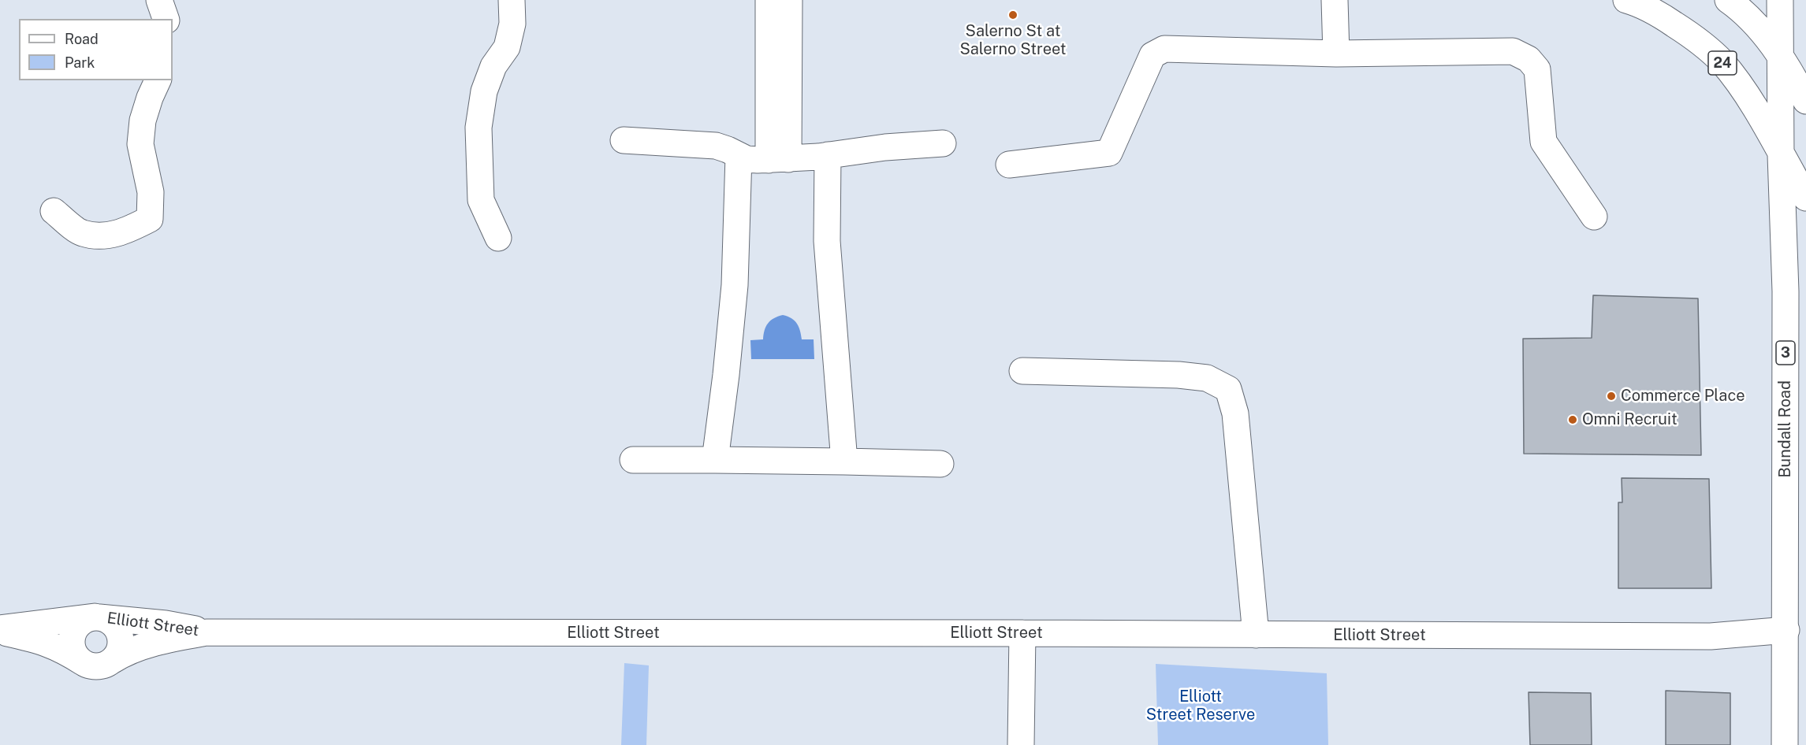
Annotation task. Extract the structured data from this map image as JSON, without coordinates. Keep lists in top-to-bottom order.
{
  "streets": {
    "street": [
      "24",
      "3",
      "Bundall Road",
      "Elliott Street"
    ]
  },
  "crossings": [
    ["24", "Bundall Road"],
    ["Bundall Road", "Elliott Street"]
  ],
  "parks": ["Elliott Street Reserve"],
  "places": ["Salerno St at Salerno Street", "Commerce Place", "Omni Recruit"],
  "legend": ["Road", "Park"]
}
